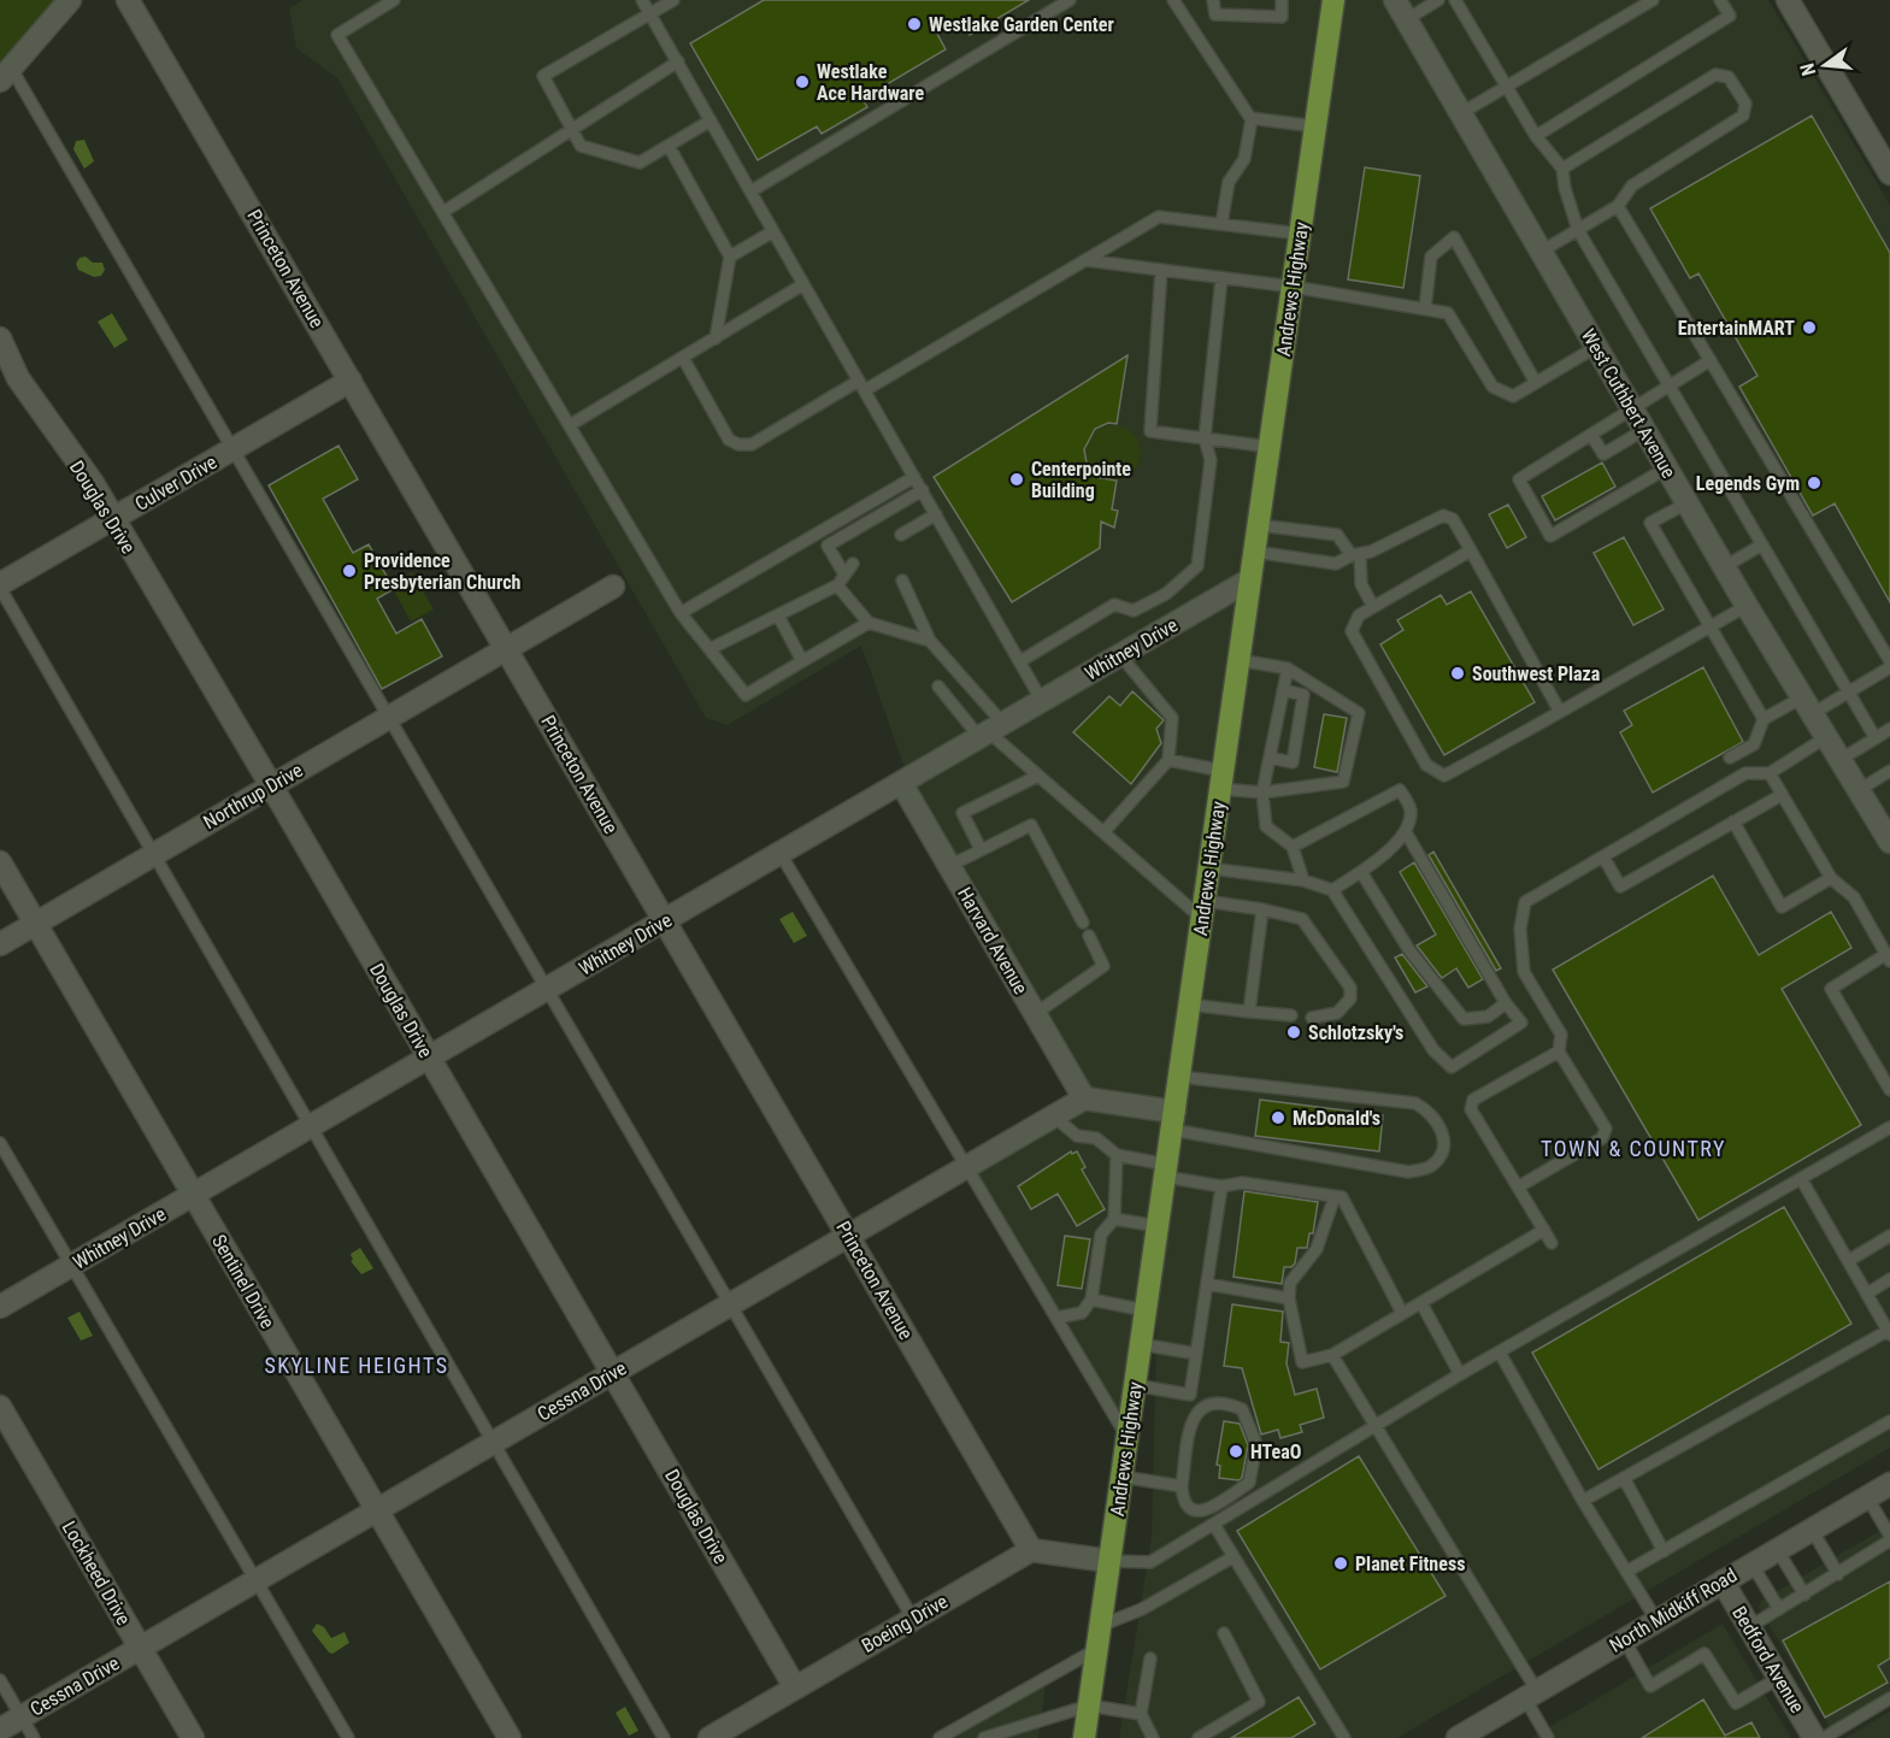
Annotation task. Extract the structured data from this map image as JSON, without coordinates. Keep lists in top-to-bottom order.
{
  "streets": {
    "main road": ["Andrews Highway"],
    "street": [
      "Princeton Avenue",
      "West Cuthbert Avenue",
      "Culver Drive",
      "Douglas Drive",
      "Whitney Drive",
      "Northrup Drive",
      "Harvard Avenue",
      "Sentinel Drive",
      "Cessna Drive",
      "Lockheed Drive",
      "North Midkiff Road",
      "Boeing Drive",
      "Bedford Avenue"
    ]
  },
  "crossings": [
    ["Princeton Avenue", "Culver Drive"],
    ["Princeton Avenue", "Whitney Drive"],
    ["Princeton Avenue", "Northrup Drive"],
    ["Princeton Avenue", "Cessna Drive"],
    ["Princeton Avenue", "Boeing Drive"],
    ["Andrews Highway", "Whitney Drive"],
    ["Culver Drive", "Douglas Drive"],
    ["Douglas Drive", "Whitney Drive"],
    ["Douglas Drive", "Northrup Drive"],
    ["Douglas Drive", "Cessna Drive"],
    ["Douglas Drive", "Boeing Drive"],
    ["Whitney Drive", "Harvard Avenue"],
    ["Whitney Drive", "Sentinel Drive"],
    ["Northrup Drive", "Sentinel Drive"],
    ["Harvard Avenue", "Cessna Drive"],
    ["Sentinel Drive", "Cessna Drive"],
    ["Cessna Drive", "Lockheed Drive"],
    ["North Midkiff Road", "Bedford Avenue"]
  ],
  "districts": ["TOWN & COUNTRY", "SKYLINE HEIGHTS"],
  "places": [
    "Westlake Garden Center",
    "Westlake Ace Hardware",
    "EntertainMART",
    "Centerpointe Building",
    "Legends Gym",
    "Providence Presbyterian Church",
    "Southwest Plaza",
    "Schlotzsky's",
    "McDonald's",
    "HTeaO",
    "Planet Fitness"
  ],
  "north": "left"
}
